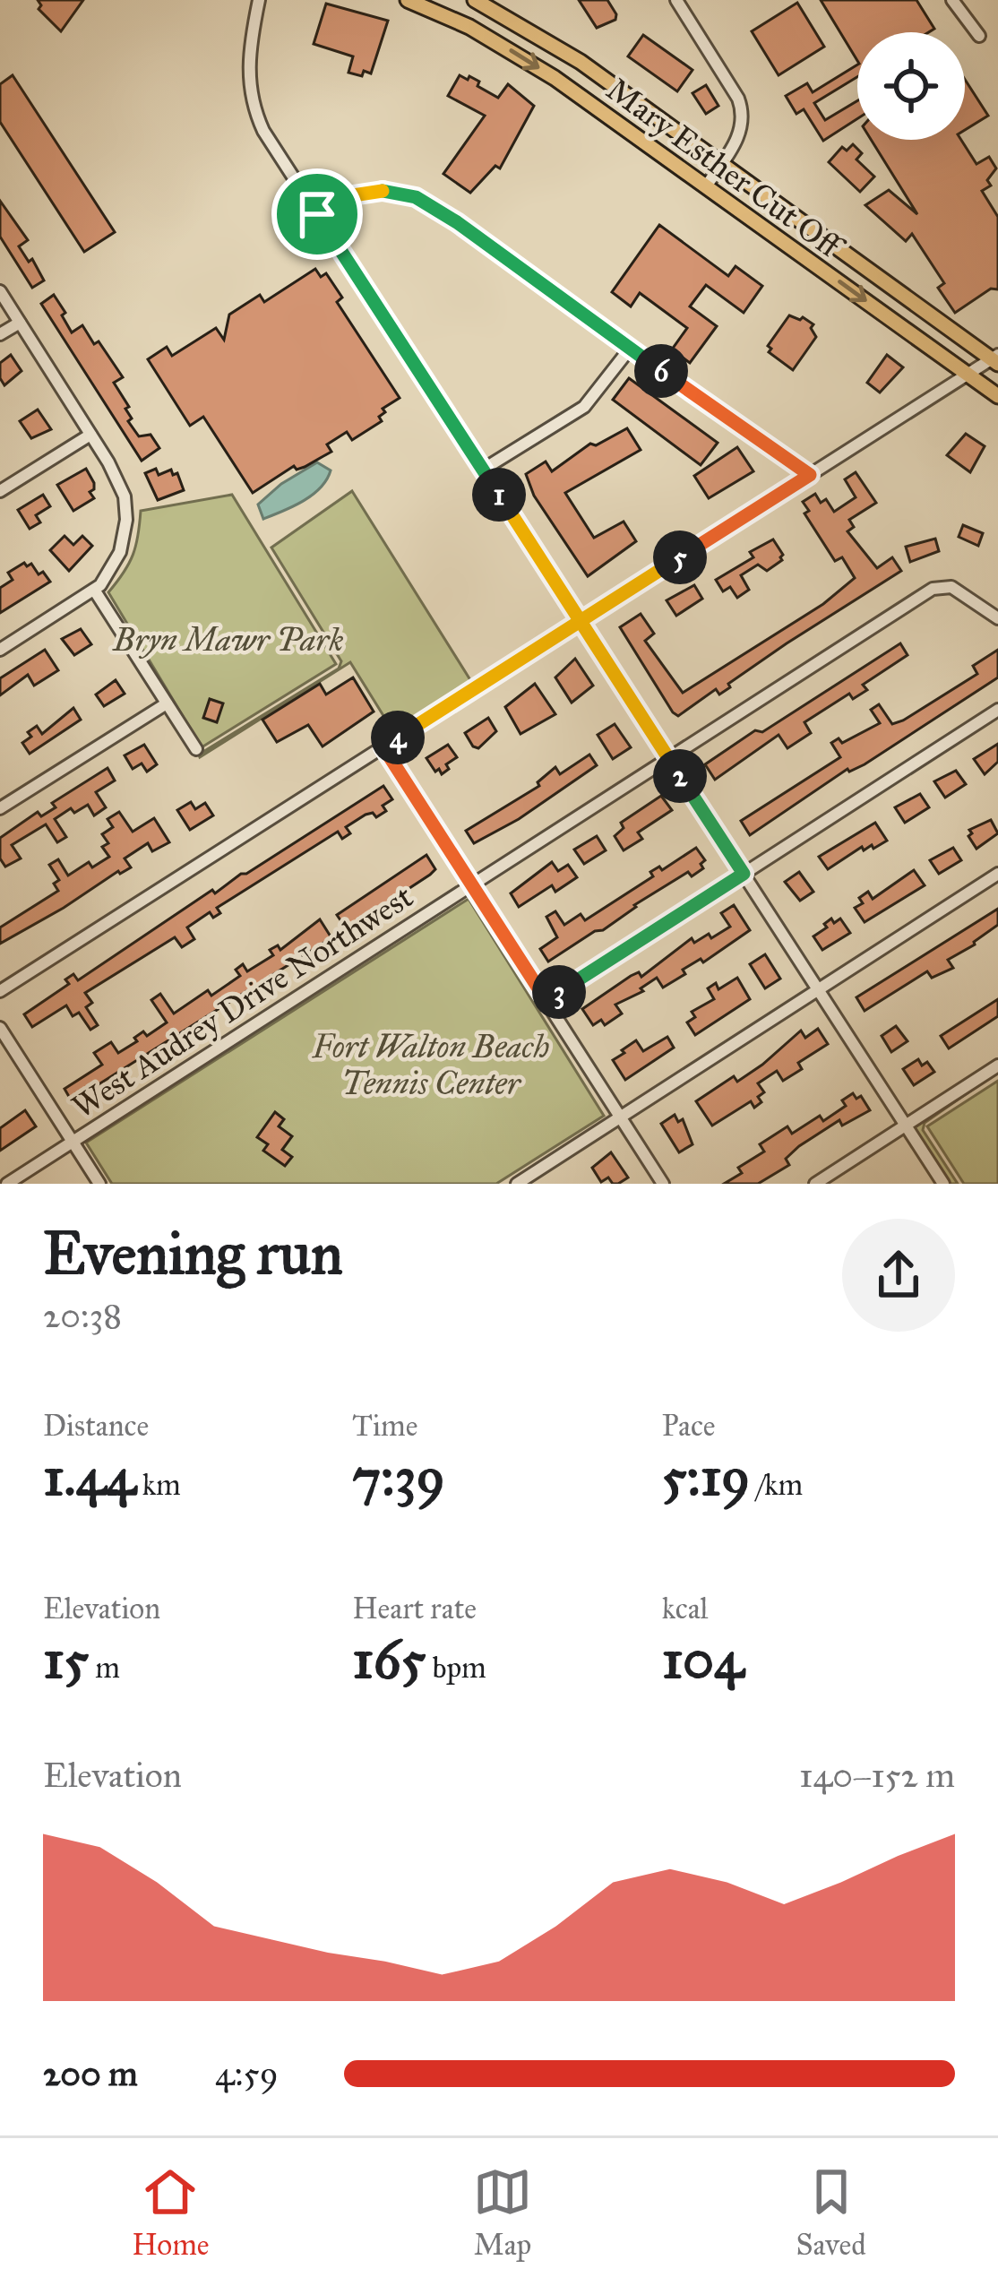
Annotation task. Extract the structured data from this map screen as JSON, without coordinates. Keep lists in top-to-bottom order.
{
  "streets": {
    "main road": ["Mary Esther Cut Off"],
    "street": ["West Audrey Drive Northwest"]
  },
  "parks": ["Bryn Mawr Park", "Fort Walton Beach Tennis Center"],
  "page": {
    "pins": [
      "6",
      "1",
      "5",
      "4",
      "2",
      "3"
    ],
    "heading": ["Evening run", "20:38"],
    "stats": [
      ["Distance", "1.44 km"],
      ["Time", "7:39"],
      ["Pace", "5:19 /km"],
      ["Elevation", "15 m"],
      ["Heart rate", "165 bpm"],
      ["kcal", "104"]
    ],
    "chart": ["Elevation", "140–152 m"],
    "list": [
      {
        "name": "200 m",
        "note": "4:59"
      }
    ],
    "tabs": ["Home", "Map", "Saved"]
  }
}
